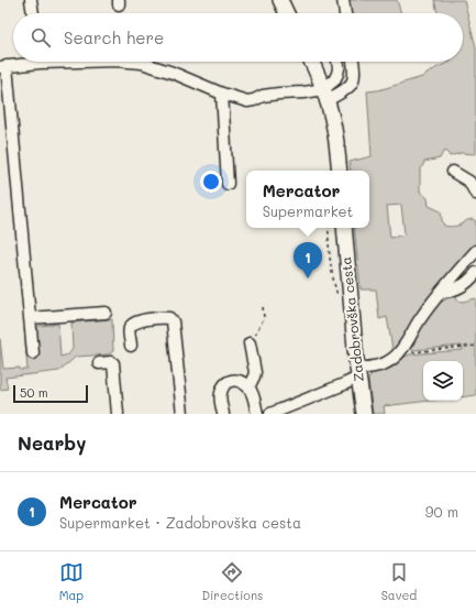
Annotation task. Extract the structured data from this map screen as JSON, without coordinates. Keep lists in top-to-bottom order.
{
  "streets": {
    "main road": ["Zadobrovška cesta"]
  },
  "scale_bar": "50 m",
  "page": {
    "search": "Search here",
    "popup": ["Mercator", "Supermarket"],
    "pins": "1",
    "scale": "50 m",
    "heading": "Nearby",
    "list": [
      {
        "mark": "1",
        "name": "Mercator",
        "note": "Supermarket · Zadobrovška cesta",
        "value": "90 m"
      }
    ],
    "nav": ["Map", "Directions", "Saved"]
  }
}
